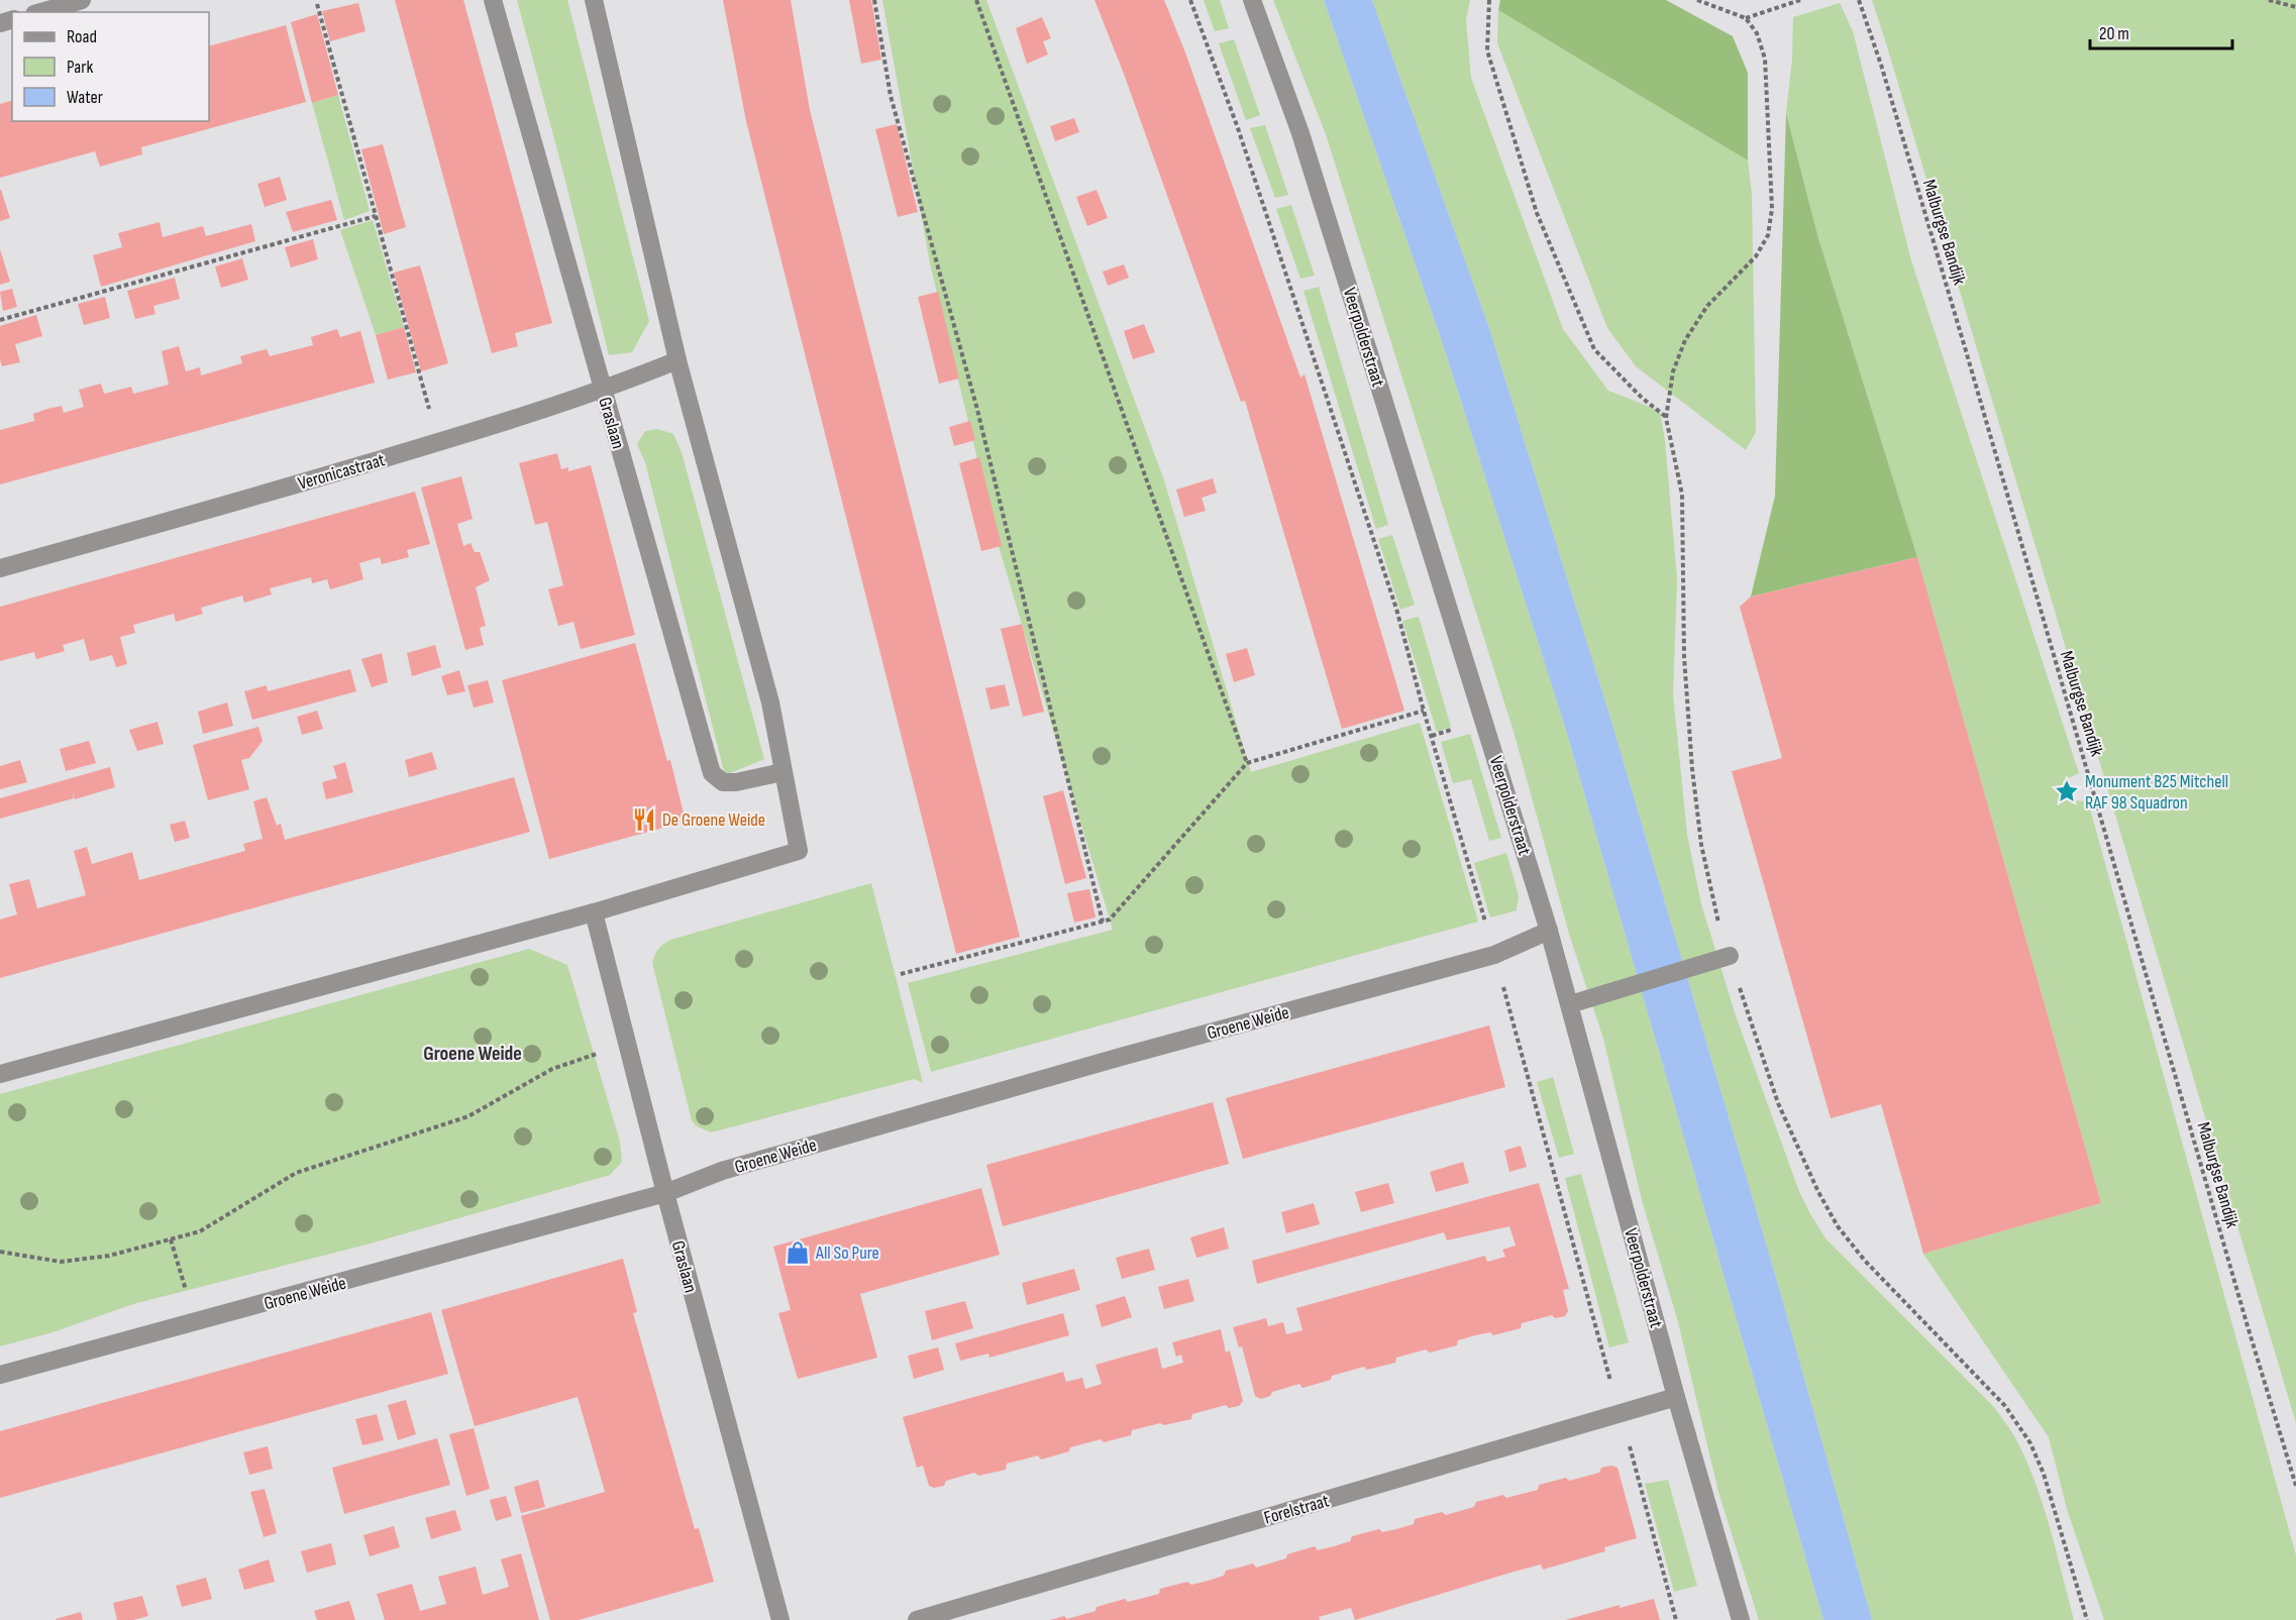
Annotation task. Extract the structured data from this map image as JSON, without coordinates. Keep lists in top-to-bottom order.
{
  "streets": {
    "street": [
      "Veerpolderstraat",
      "Graslaan",
      "Veronicastraat",
      "Groene Weide",
      "Forelstraat"
    ],
    "path": ["Malburgse Bandijk"]
  },
  "crossings": [
    ["Veerpolderstraat", "Groene Weide"],
    ["Veerpolderstraat", "Forelstraat"],
    ["Graslaan", "Veronicastraat"],
    ["Graslaan", "Groene Weide"]
  ],
  "districts": ["Groene Weide"],
  "places": {
    "place": ["Monument B25 Mitchell RAF 98 Squadron"],
    "restaurant": ["De Groene Weide"],
    "shop": ["All So Pure"]
  },
  "legend": ["Road", "Park", "Water"],
  "scale_bar": "20 m"
}
